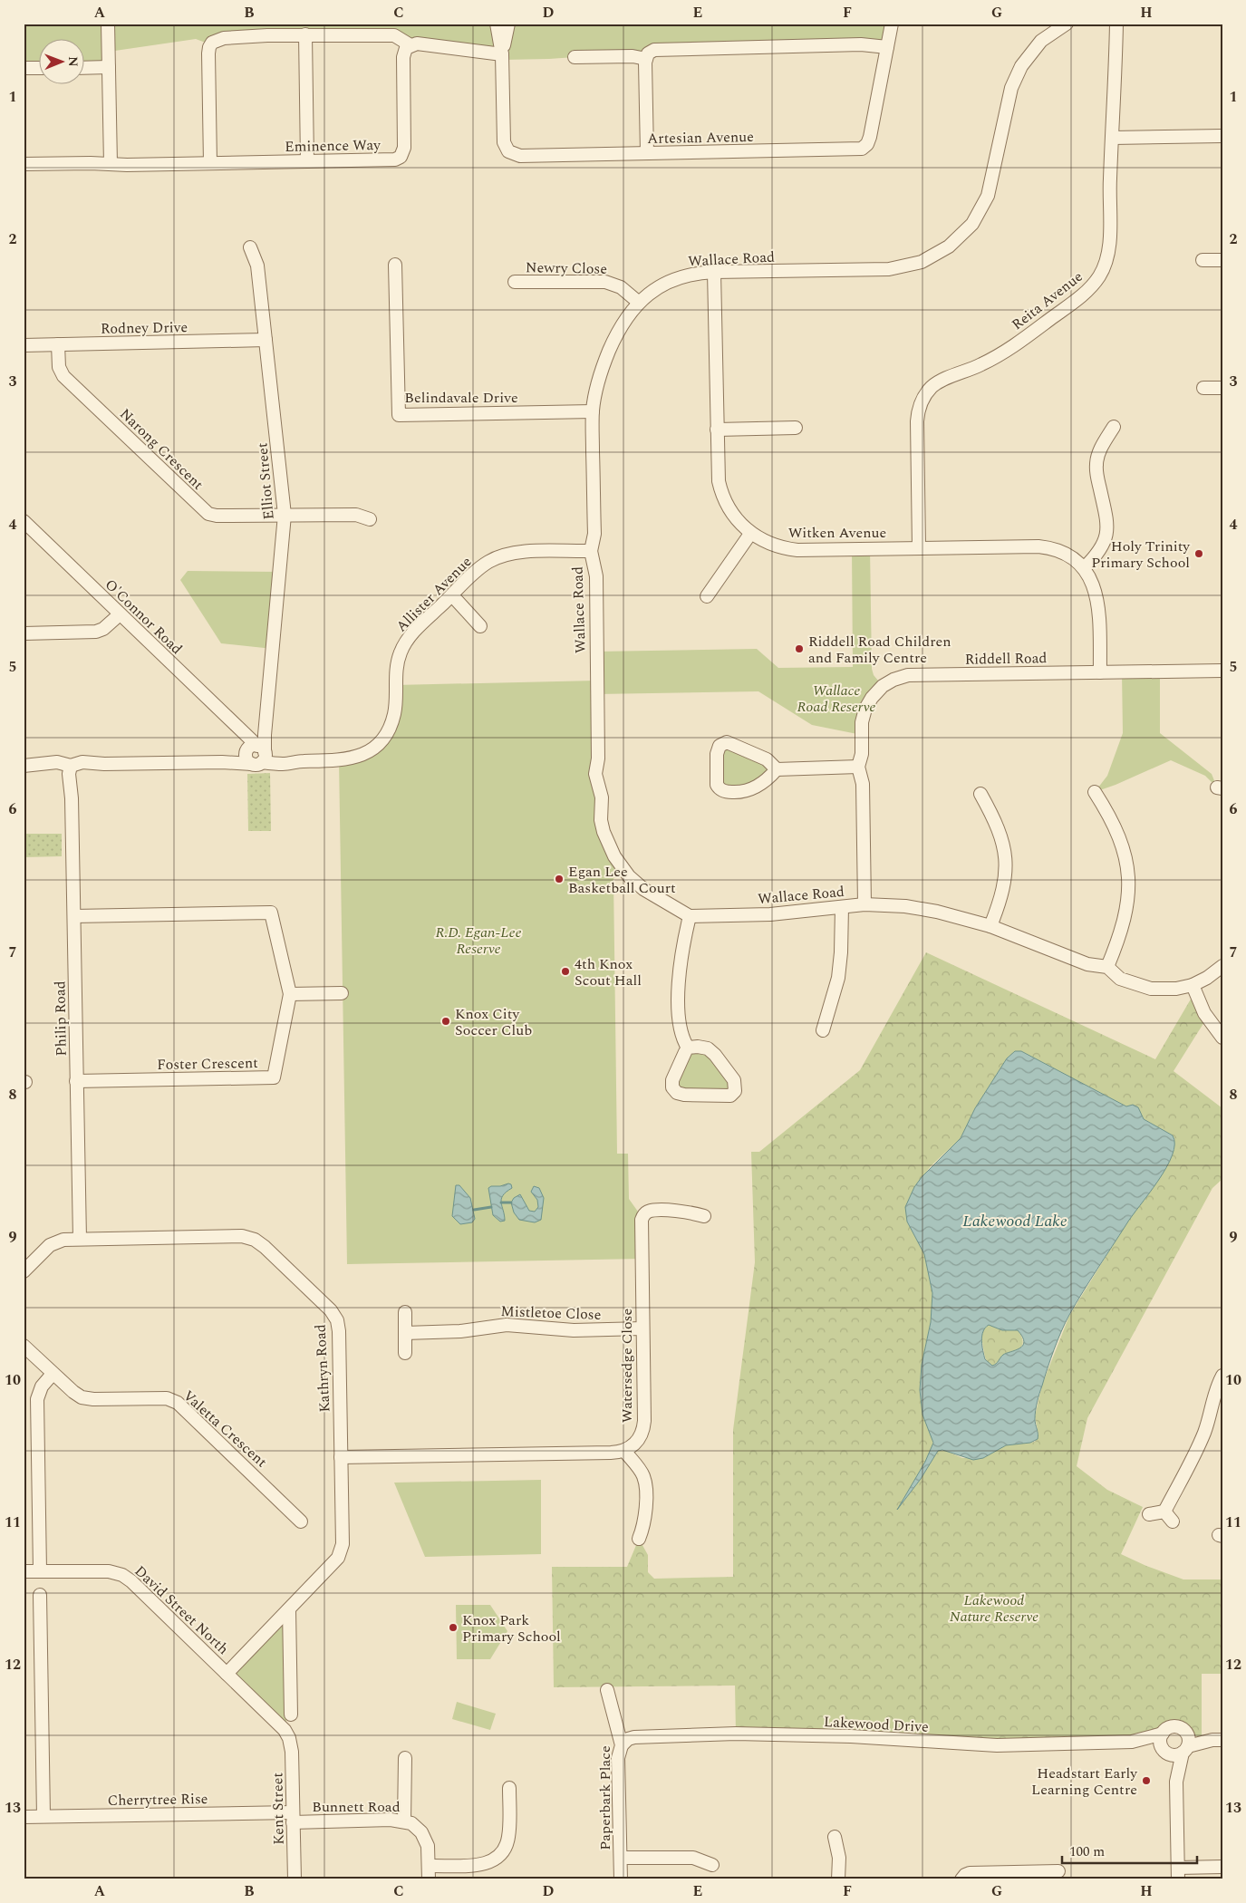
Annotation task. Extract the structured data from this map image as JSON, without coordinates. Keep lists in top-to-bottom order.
{
  "streets": {
    "street": [
      "Artesian Avenue",
      "Eminence Way",
      "Wallace Road",
      "Newry Close",
      "Reita Avenue",
      "Rodney Drive",
      "Belindavale Drive",
      "Narong Crescent",
      "Elliot Street",
      "Witken Avenue",
      "Allister Avenue",
      "O'Connor Road",
      "Riddell Road",
      "Philip Road",
      "Foster Crescent",
      "Mistletoe Close",
      "Watersedge Close",
      "Kathryn Road",
      "Valetta Crescent",
      "David Street North",
      "Lakewood Drive",
      "Paperbark Place",
      "Cherrytree Rise",
      "Bunnett Road",
      "Kent Street"
    ]
  },
  "crossings": [
    ["Wallace Road", "Newry Close"],
    ["Wallace Road", "Belindavale Drive"],
    ["Wallace Road", "Witken Avenue"],
    ["Wallace Road", "Allister Avenue"],
    ["Wallace Road", "Riddell Road"],
    ["Reita Avenue", "Witken Avenue"],
    ["Rodney Drive", "Narong Crescent"],
    ["Rodney Drive", "Elliot Street"],
    ["Narong Crescent", "Elliot Street"],
    ["Elliot Street", "Allister Avenue"],
    ["Witken Avenue", "Riddell Road"],
    ["Philip Road", "Foster Crescent"],
    ["Philip Road", "Kathryn Road"],
    ["Mistletoe Close", "Watersedge Close"],
    ["Kathryn Road", "David Street North"],
    ["David Street North", "Kent Street"],
    ["Lakewood Drive", "Paperbark Place"],
    ["Cherrytree Rise", "Bunnett Road"],
    ["Cherrytree Rise", "Kent Street"],
    ["Bunnett Road", "Kent Street"]
  ],
  "water": ["Lakewood Lake"],
  "parks": ["Wallace Road Reserve", "R.D. Egan-Lee Reserve", "Lakewood Nature Reserve"],
  "places": [
    "Holy Trinity Primary School",
    "Riddell Road Children and Family Centre",
    "Egan Lee Basketball Court",
    "4th Knox Scout Hall",
    "Knox City Soccer Club",
    "Knox Park Primary School",
    "Headstart Early Learning Centre"
  ],
  "scale_bar": "100 m",
  "north": "right",
  "grid": {
    "columns": [
      "A",
      "B",
      "C",
      "D",
      "E",
      "F",
      "G",
      "H"
    ],
    "rows": [
      "1",
      "2",
      "3",
      "4",
      "5",
      "6",
      "7",
      "8",
      "9",
      "10",
      "11",
      "12",
      "13"
    ]
  }
}
